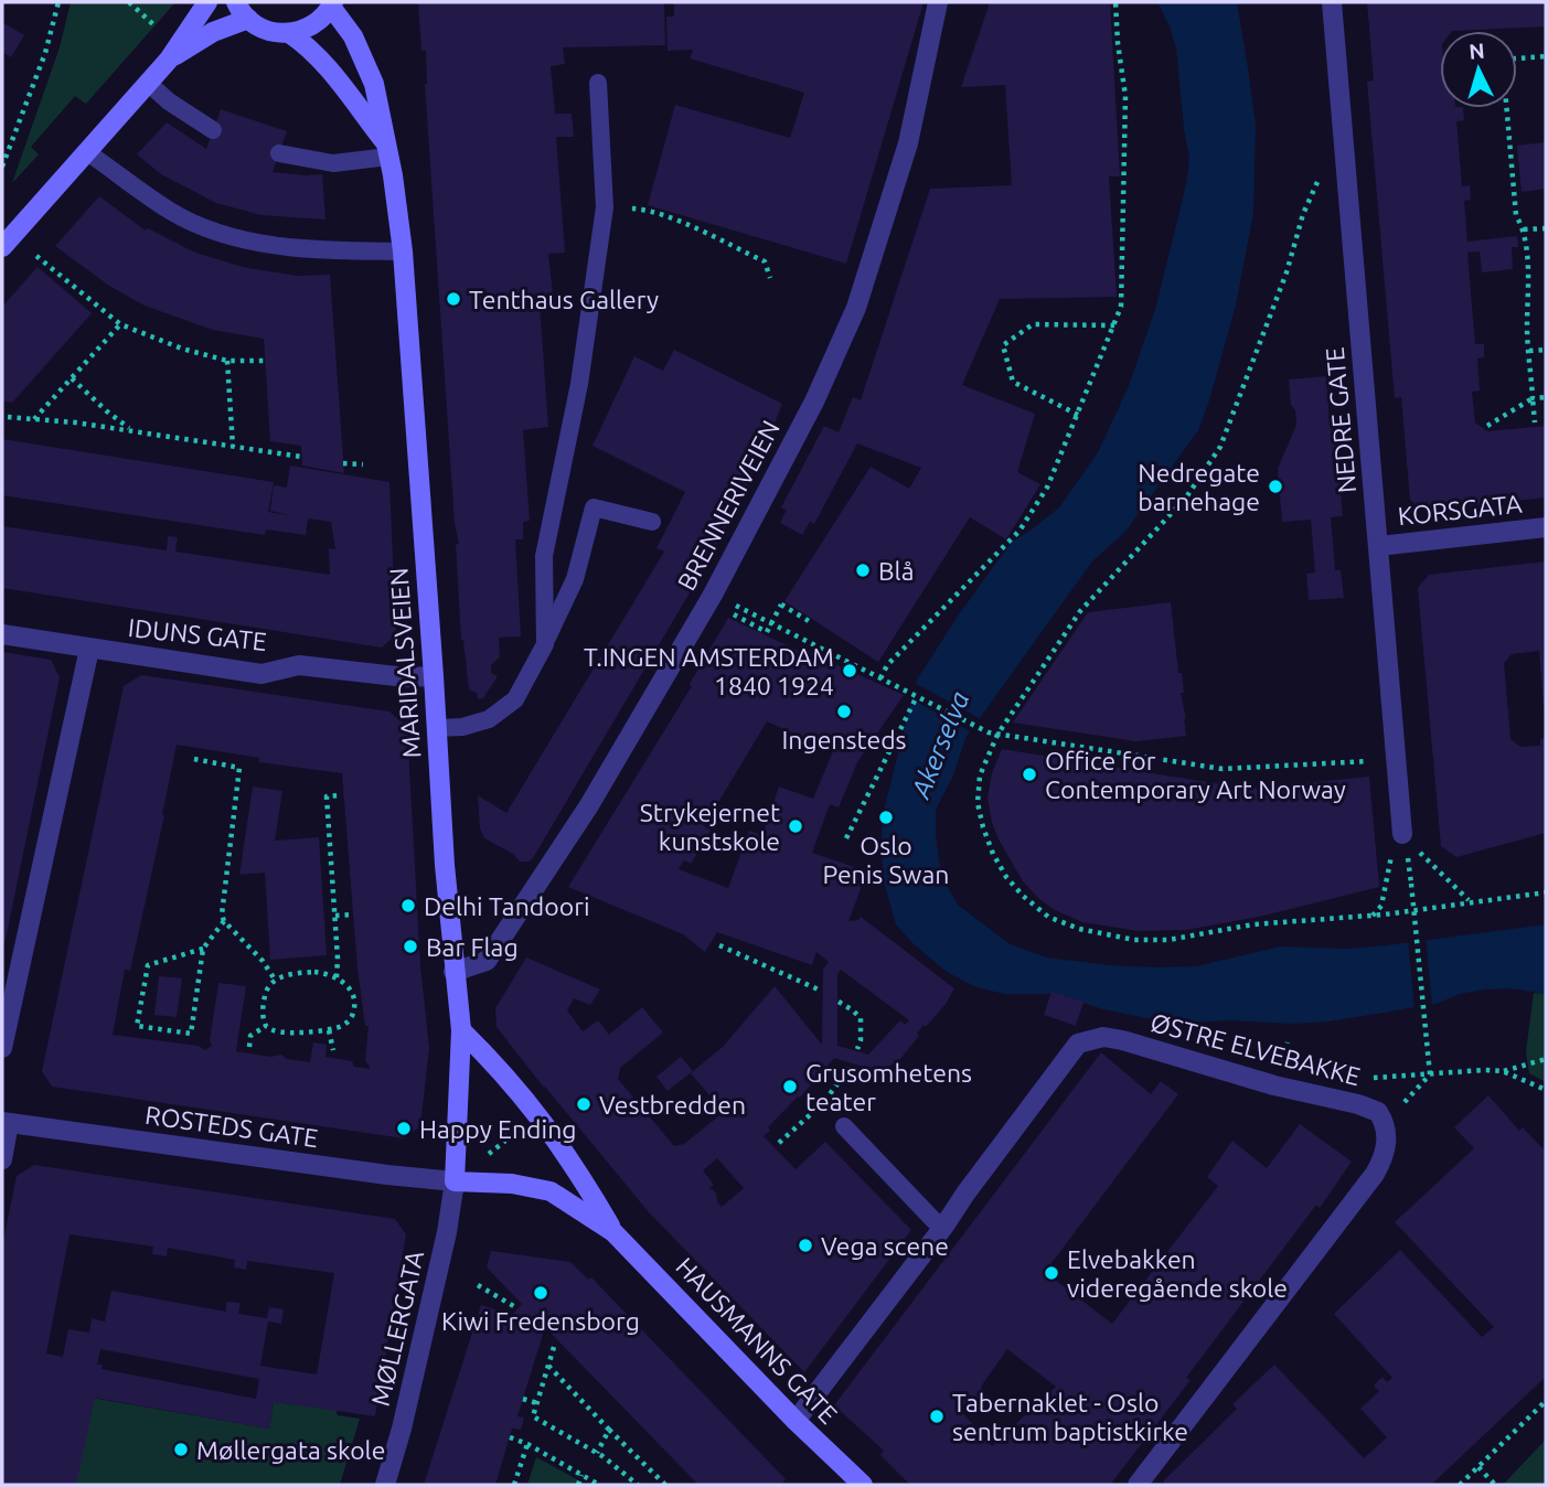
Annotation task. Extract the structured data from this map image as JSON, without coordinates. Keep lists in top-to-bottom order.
{
  "streets": {
    "main road": ["MARIDALSVEIEN", "HAUSMANNS GATE"],
    "street": [
      "NEDRE GATE",
      "BRENNERIVEIEN",
      "KORSGATA",
      "IDUNS GATE",
      "ØSTRE ELVEBAKKE",
      "ROSTEDS GATE",
      "MØLLERGATA"
    ]
  },
  "crossings": [
    ["NEDRE GATE", "KORSGATA"],
    ["BRENNERIVEIEN", "MARIDALSVEIEN"],
    ["IDUNS GATE", "MARIDALSVEIEN"],
    ["MARIDALSVEIEN", "ROSTEDS GATE"],
    ["MARIDALSVEIEN", "MØLLERGATA"],
    ["MARIDALSVEIEN", "HAUSMANNS GATE"],
    ["ROSTEDS GATE", "MØLLERGATA"],
    ["ROSTEDS GATE", "HAUSMANNS GATE"],
    ["MØLLERGATA", "HAUSMANNS GATE"]
  ],
  "water": ["Akerselva"],
  "places": [
    "Tenthaus Gallery",
    "Nedregate barnehage",
    "Blå",
    "T.INGEN AMSTERDAM 1840 1924",
    "Ingensteds",
    "Office for Contemporary Art Norway",
    "Oslo Penis Swan",
    "Strykejernet kunstskole",
    "Delhi Tandoori",
    "Bar Flag",
    "Grusomhetens teater",
    "Vestbredden",
    "Happy Ending",
    "Vega scene",
    "Elvebakken videregående skole",
    "Kiwi Fredensborg",
    "Tabernaklet - Oslo sentrum baptistkirke",
    "Møllergata skole"
  ],
  "north": "top"
}
